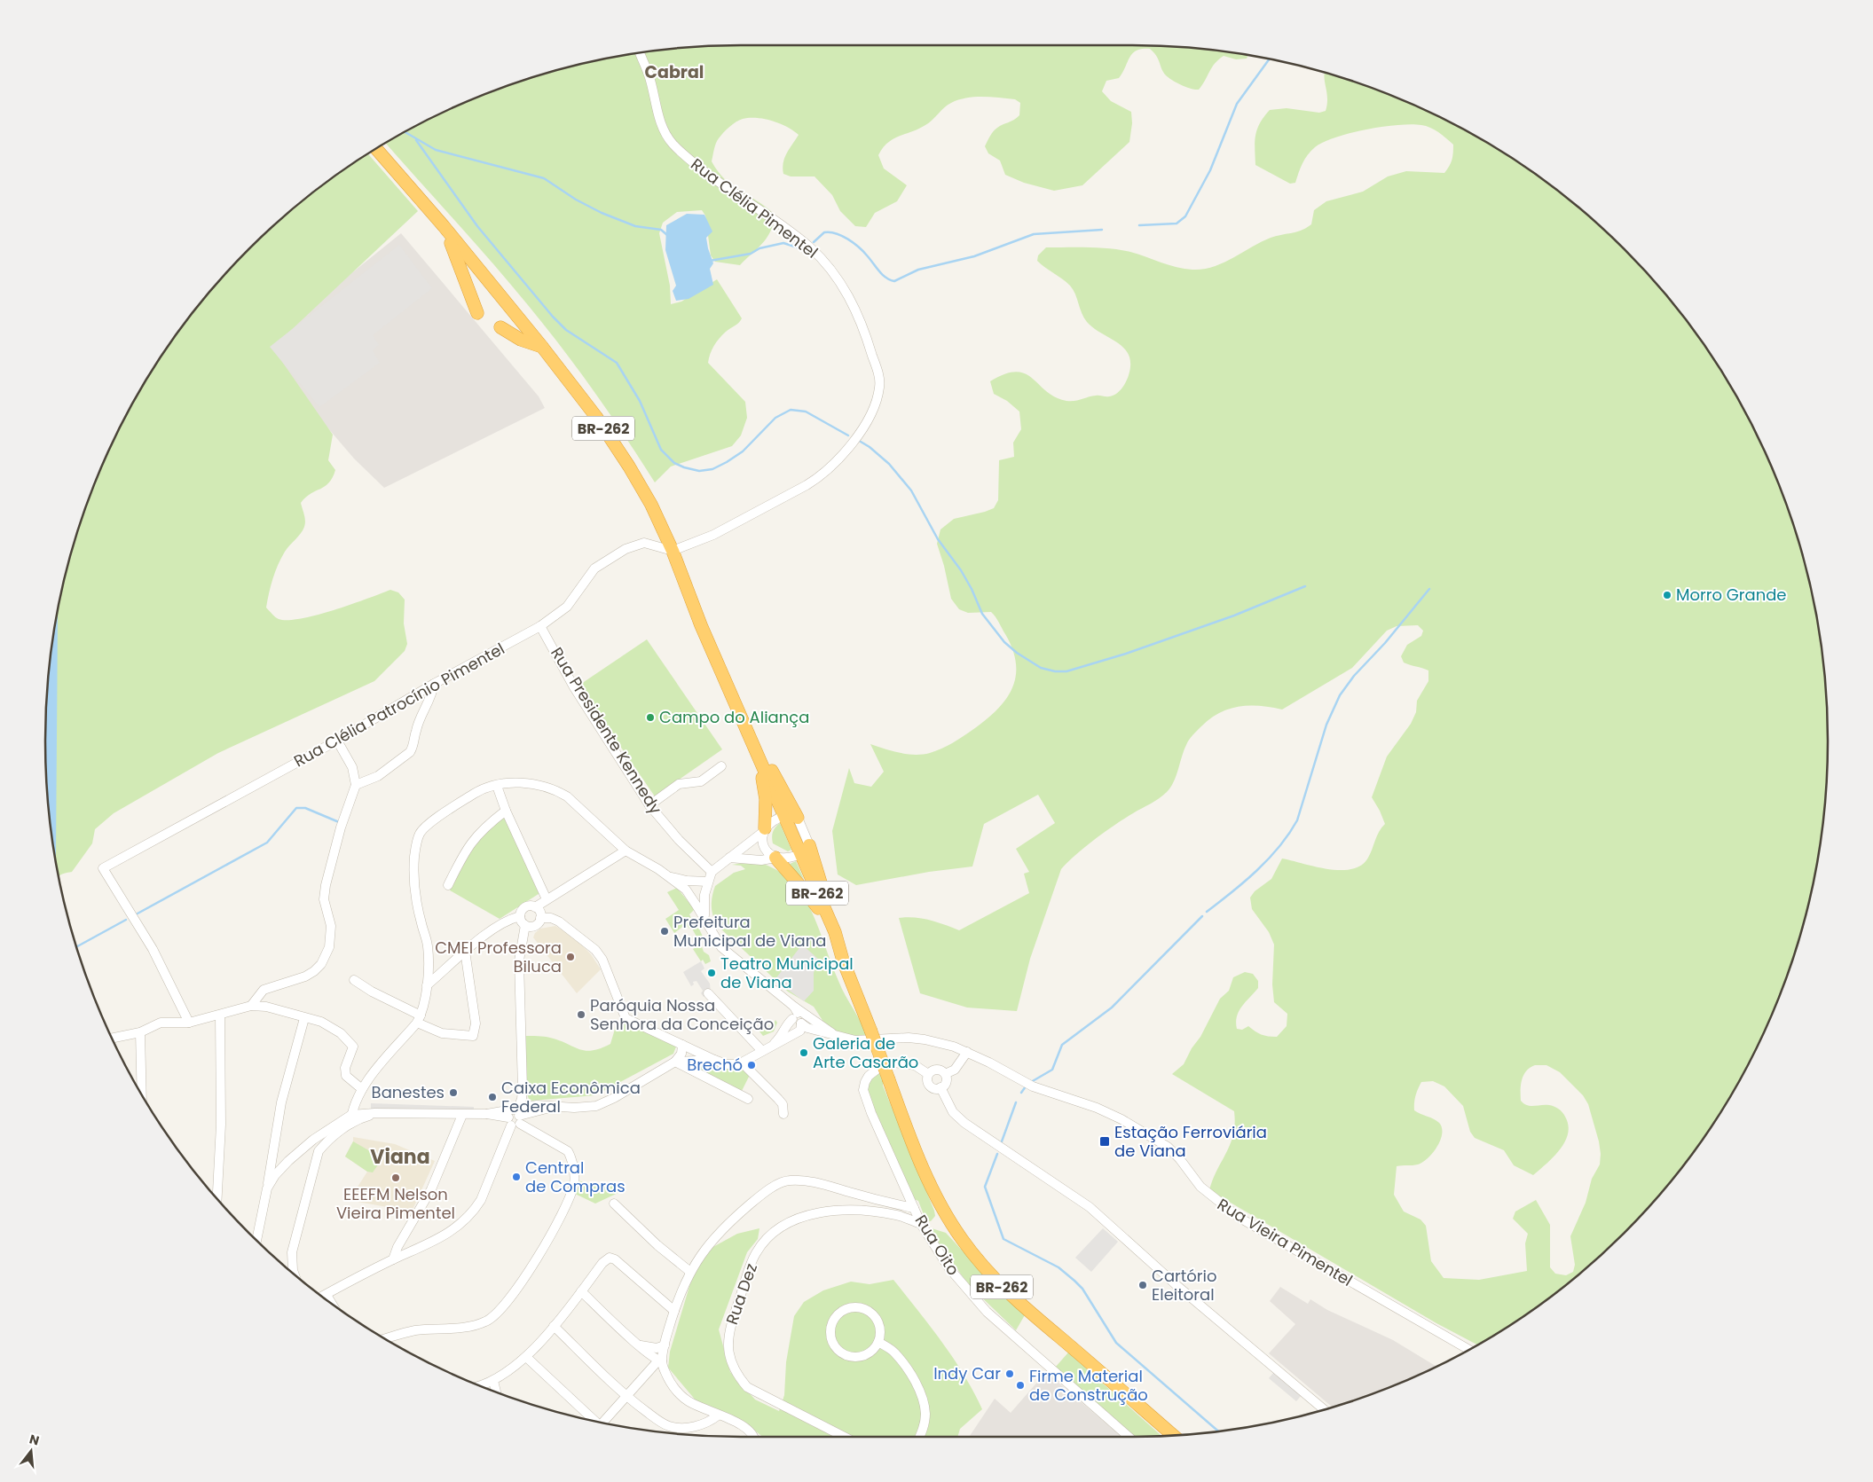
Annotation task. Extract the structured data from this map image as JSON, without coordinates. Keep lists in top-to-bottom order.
{
  "streets": {
    "highway": ["BR-262"],
    "street": [
      "Rua Clélia Pimentel",
      "Rua Clélia Patrocínio Pimentel",
      "Rua Presidente Kennedy",
      "Rua Vieira Pimentel",
      "Rua Oito",
      "Rua Dez"
    ]
  },
  "crossings": [
    ["Rua Clélia Pimentel", "BR-262"],
    ["Rua Clélia Pimentel", "Rua Clélia Patrocínio Pimentel"],
    ["BR-262", "Rua Clélia Patrocínio Pimentel"],
    ["Rua Clélia Patrocínio Pimentel", "Rua Presidente Kennedy"],
    ["Rua Oito", "Rua Dez"]
  ],
  "districts": ["Cabral", "Viana"],
  "places": {
    "other": [
      "Morro Grande",
      "Campo do Aliança",
      "Prefeitura Municipal de Viana",
      "CMEI Professora Biluca",
      "Teatro Municipal de Viana",
      "Paróquia Nossa Senhora da Conceição",
      "Galeria de Arte Casarão",
      "Brechó",
      "Banestes",
      "Caixa Econômica Federal",
      "Central de Compras",
      "EEEFM Nelson Vieira Pimentel",
      "Cartório Eleitoral",
      "Indy Car",
      "Firme Material de Construção"
    ],
    "transit": ["Estação Ferroviária de Viana"]
  },
  "north": "top"
}
